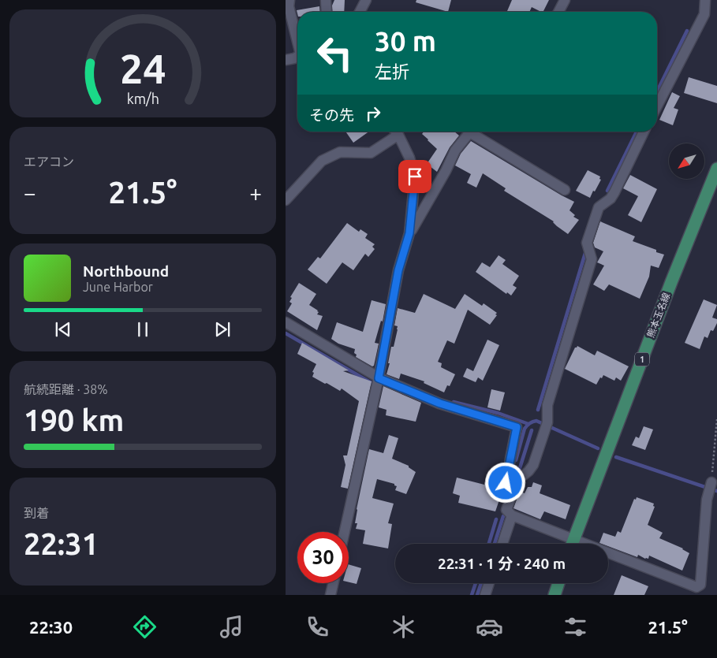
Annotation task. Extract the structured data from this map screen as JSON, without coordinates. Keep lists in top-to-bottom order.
{
  "streets": {
    "main road": ["熊本玉名線", "1"]
  },
  "north": "bottom left",
  "page": {
    "turn": ["30 m", "左折"],
    "then": "その先",
    "tile": [
      "エアコン",
      ["航続距離 · 38%", "190 km"],
      ["到着", "22:31"]
    ],
    "heat": ["−", "21.5°", "+"],
    "song": ["Northbound", "June Harbor"],
    "limit": "30",
    "trip": "22:31 · 1 分 · 240 m",
    "tabs": ["22:30", "21.5°"],
    "gauge": ["24", "km/h"]
  }
}
